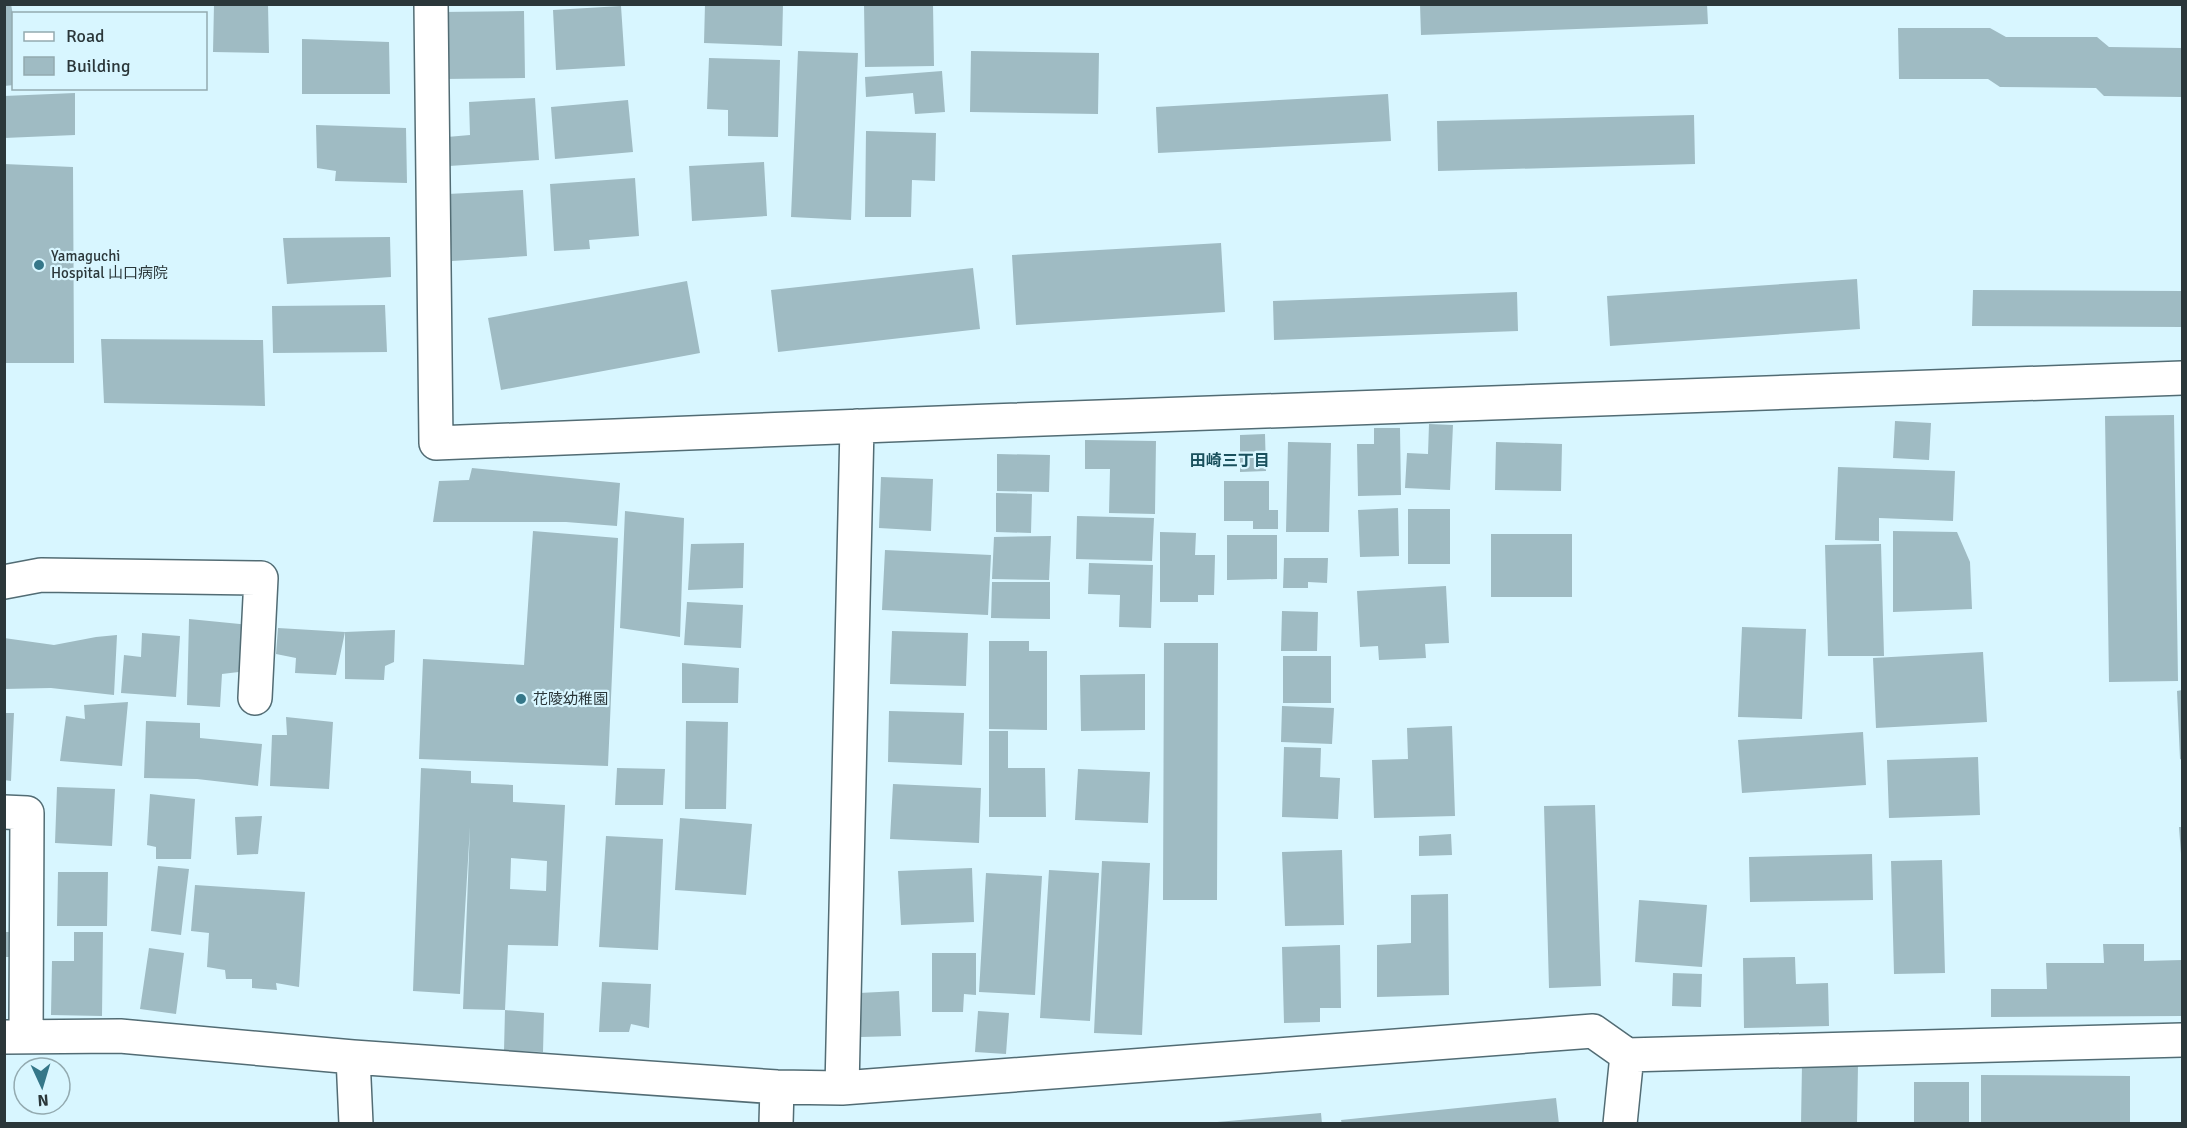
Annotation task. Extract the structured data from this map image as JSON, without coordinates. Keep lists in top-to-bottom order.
{
  "districts": ["田崎三丁目"],
  "places": ["Yamaguchi Hospital 山口病院", "花陵幼稚園"],
  "legend": ["Road", "Building"],
  "north": "bottom"
}
